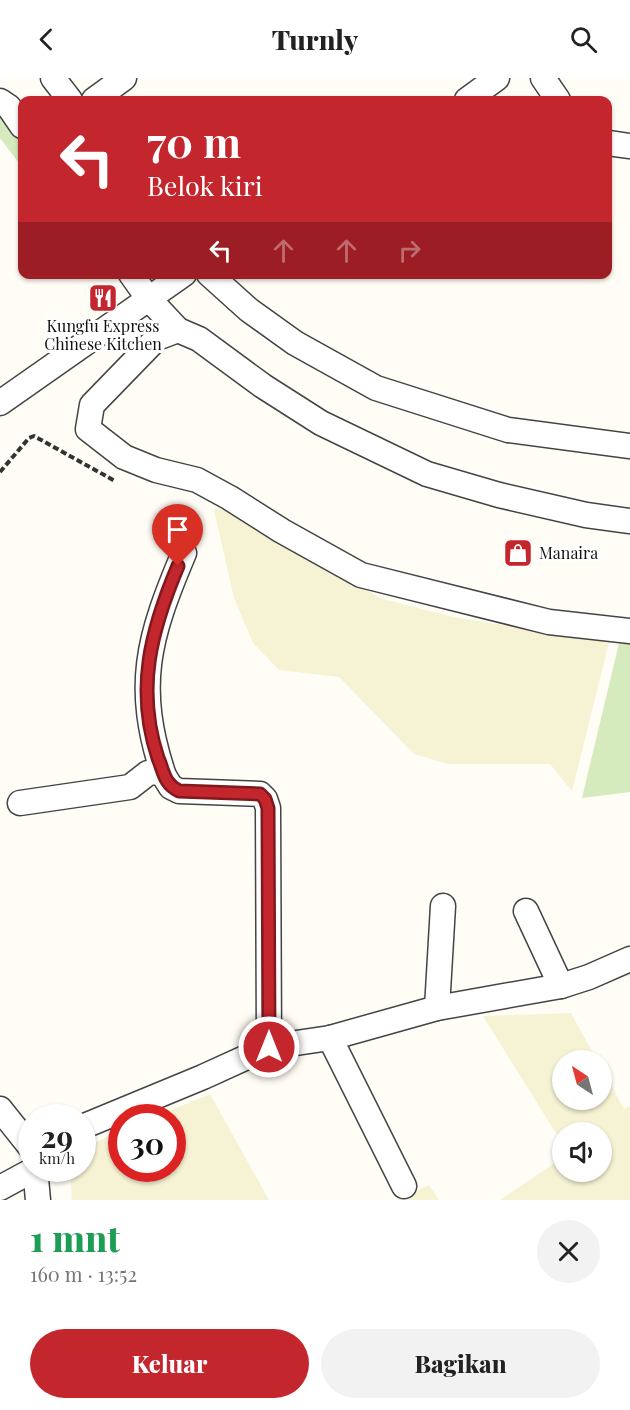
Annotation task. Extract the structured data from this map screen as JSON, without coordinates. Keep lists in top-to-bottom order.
{
  "places": {
    "restaurant": ["Kungfu Express Chinese Kitchen"],
    "shop": ["Manaira"]
  },
  "north": "top left",
  "page": {
    "header": "Turnly",
    "turn": ["70 m", "Belok kiri"],
    "speed": "29 km/h",
    "limit": "30",
    "heading": ["1 mnt", "160 m · 13:52"],
    "buttons": ["Keluar", "Bagikan"]
  }
}
